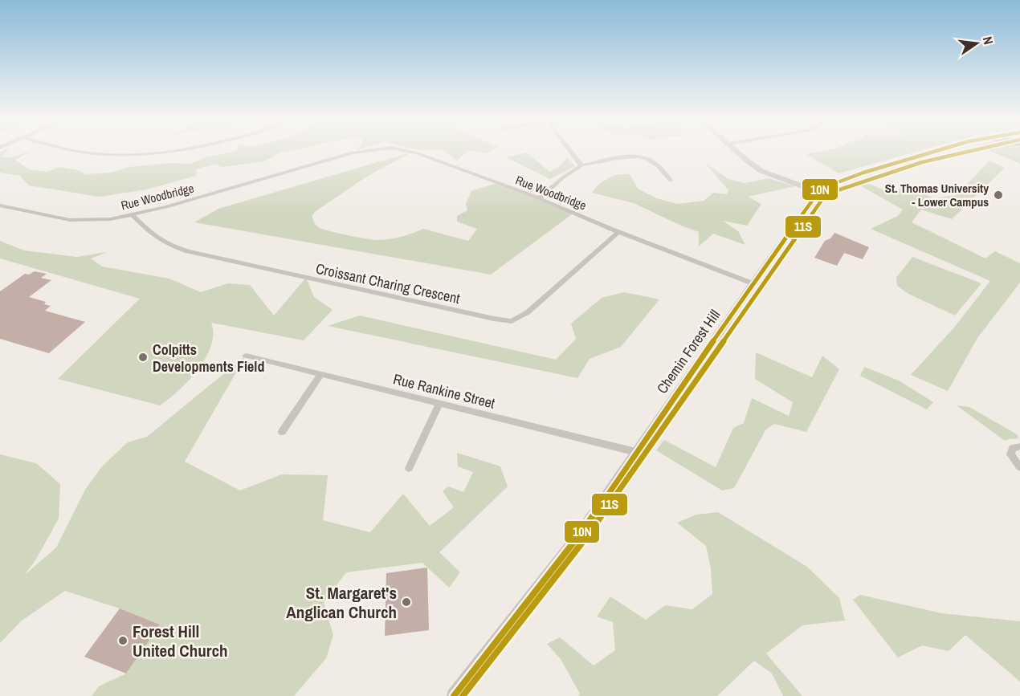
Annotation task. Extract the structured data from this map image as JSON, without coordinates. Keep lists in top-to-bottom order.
{
  "streets": {
    "street": [
      "Rue Woodbridge",
      "Croissant Charing Crescent",
      "Chemin Forest Hill",
      "Rue Rankine Street"
    ]
  },
  "crossings": [
    ["Rue Woodbridge", "Croissant Charing Crescent"],
    ["Rue Woodbridge", "Chemin Forest Hill"],
    ["Chemin Forest Hill", "Rue Rankine Street"]
  ],
  "places": [
    "St. Thomas University - Lower Campus",
    "Colpitts Developments Field",
    "St. Margaret's Anglican Church",
    "Forest Hill United Church"
  ],
  "lines": ["transit line 10N", "transit line 11S"],
  "north": "right"
}
